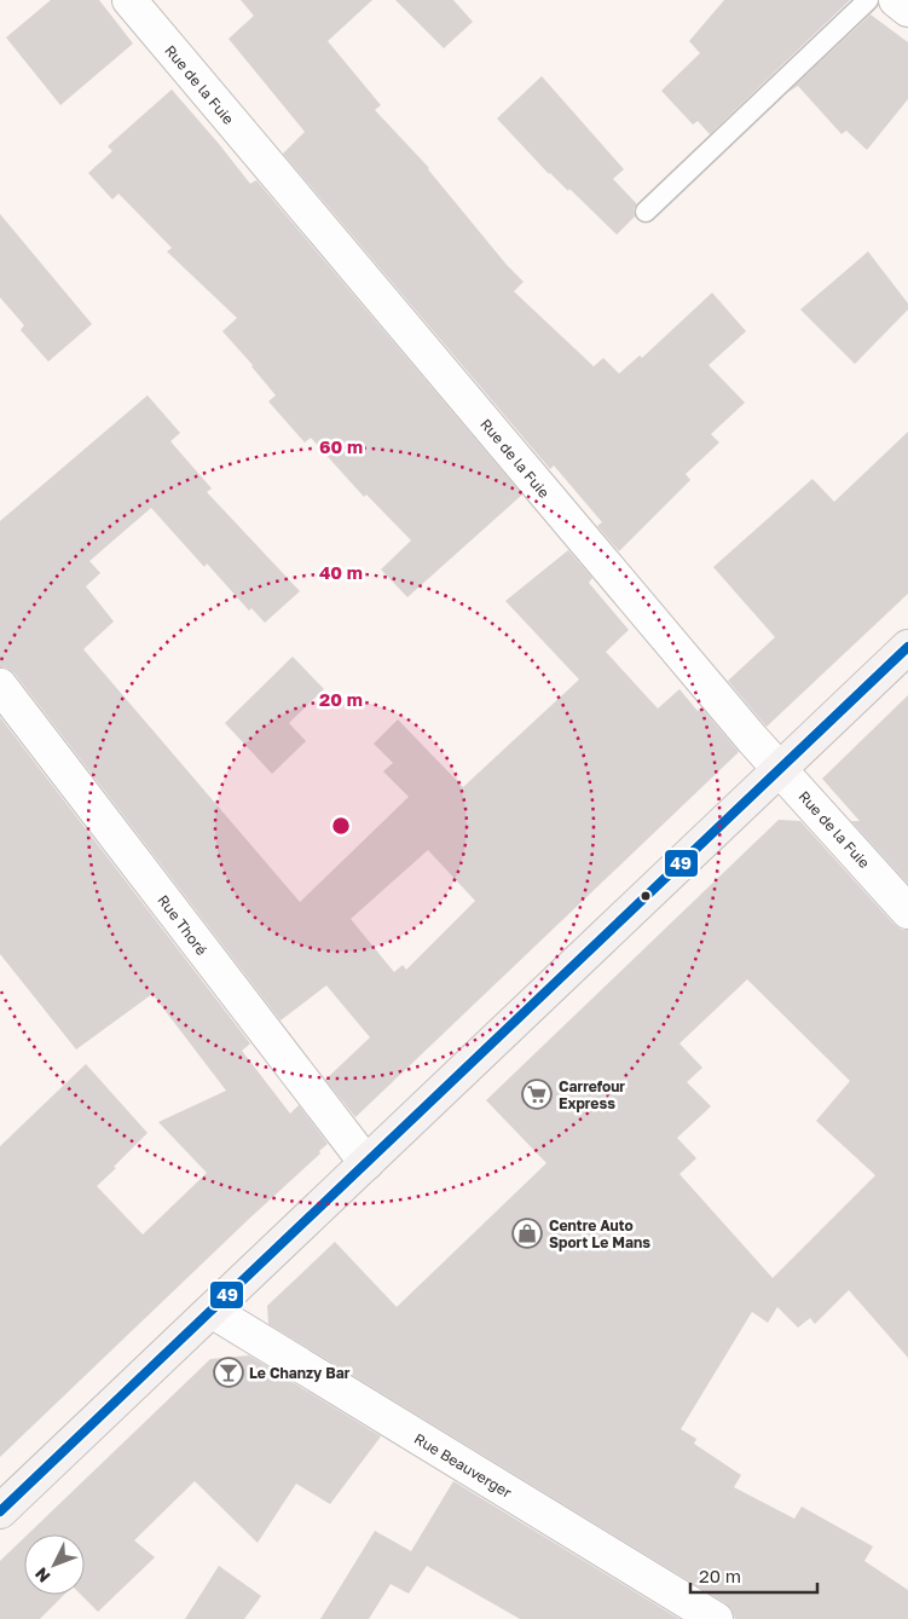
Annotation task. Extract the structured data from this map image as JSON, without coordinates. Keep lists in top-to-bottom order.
{
  "streets": {
    "street": ["Rue de la Fuie", "Rue Thoré", "Rue Beauverger"]
  },
  "places": {
    "supermarket": ["Carrefour Express"],
    "shop": ["Centre Auto Sport Le Mans"],
    "bar": ["Le Chanzy Bar"]
  },
  "lines": ["transit line 49"],
  "scale_bar": "20 m",
  "north": "bottom left",
  "rings": ["60 m", "40 m", "20 m"]
}
